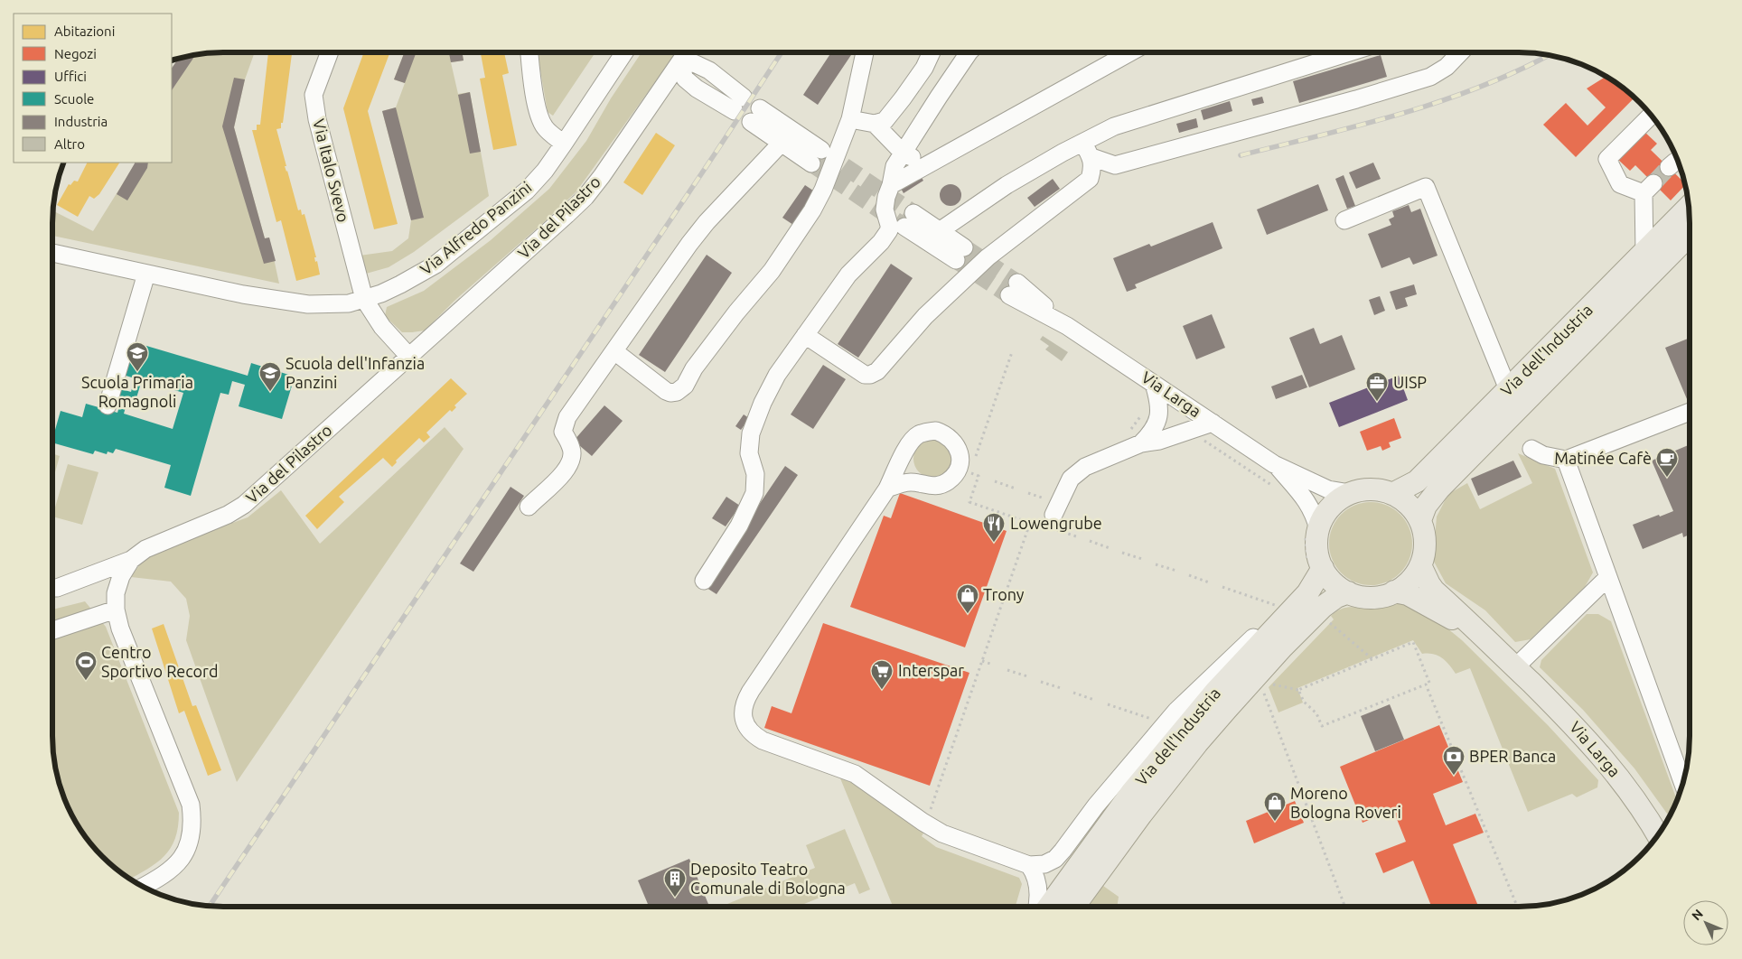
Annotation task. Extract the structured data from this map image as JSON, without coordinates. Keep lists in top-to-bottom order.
{
  "streets": {
    "main road": ["Via dell'Industria", "Via Larga"],
    "street": ["Via Italo Svevo", "Via del Pilastro", "Via Alfredo Panzini"]
  },
  "crossings": [
    ["Via Italo Svevo", "Via Alfredo Panzini"],
    ["Via dell'Industria", "Via Larga"]
  ],
  "places": {
    "school or university": ["Scuola Primaria Romagnoli", "Scuola dell'Infanzia Panzini"],
    "office": ["UISP"],
    "cafe": ["Matinée Cafè"],
    "restaurant": ["Lowengrube"],
    "shop": ["Trony", "Moreno Bologna Roveri"],
    "sports": ["Centro Sportivo Record"],
    "supermarket": ["Interspar"],
    "bank": ["BPER Banca"],
    "building": ["Deposito Teatro Comunale di Bologna"]
  },
  "legend": [
    "Abitazioni",
    "Negozi",
    "Uffici",
    "Scuole",
    "Industria",
    "Altro"
  ],
  "north": "top left"
}
